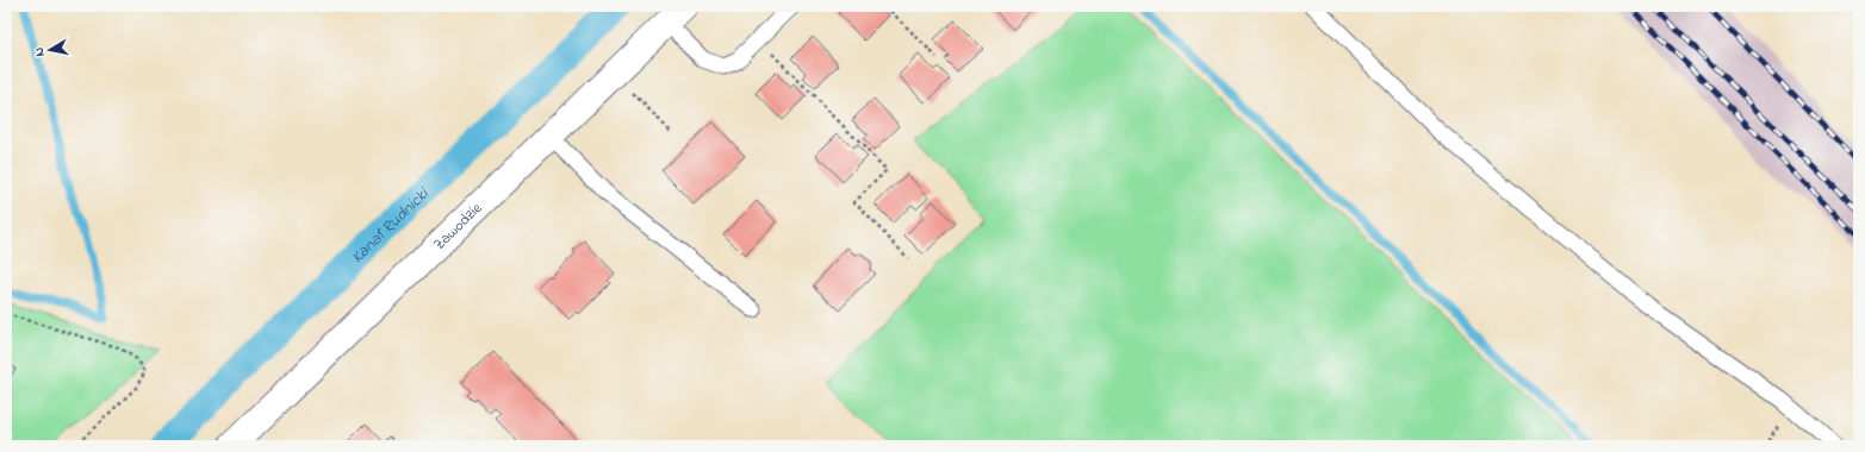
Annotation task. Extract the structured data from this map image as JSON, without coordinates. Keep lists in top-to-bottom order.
{
  "streets": {
    "street": ["Zawodzie"]
  },
  "water": ["Kanał Rudnicki"],
  "north": "left"
}
